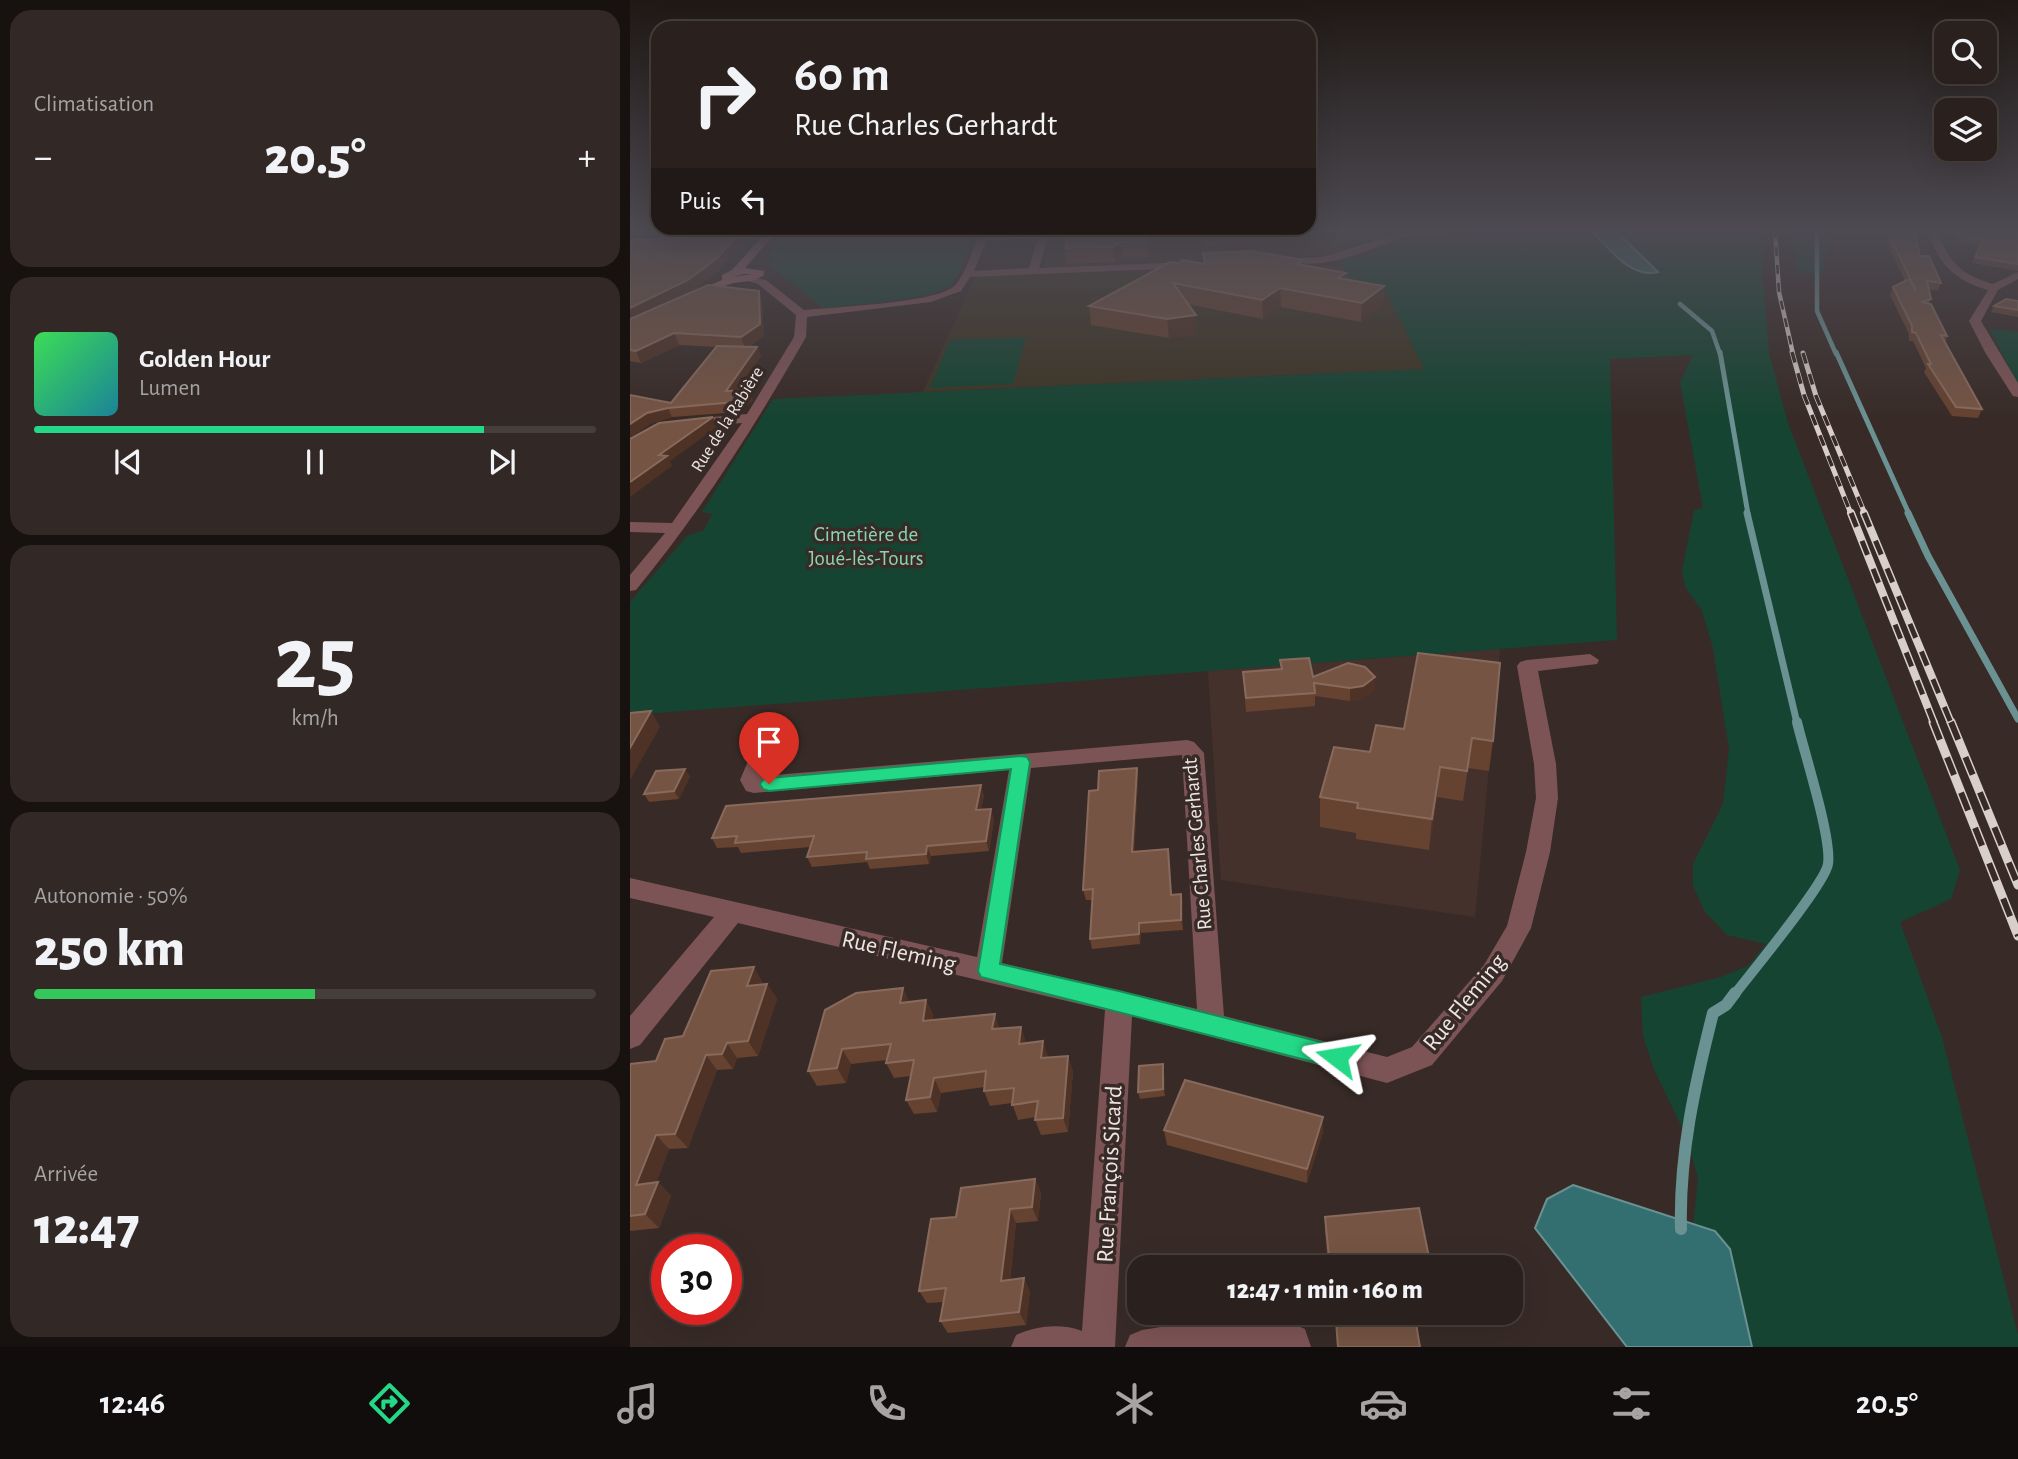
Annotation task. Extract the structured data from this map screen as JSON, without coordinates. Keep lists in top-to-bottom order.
{
  "streets": {
    "street": [
      "Rue de la Rabière",
      "Rue Charles Gerhardt",
      "Rue Fleming",
      "Rue François Sicard"
    ]
  },
  "crossings": [
    ["Rue Charles Gerhardt", "Rue Fleming"],
    ["Rue Fleming", "Rue François Sicard"]
  ],
  "parks": ["Cimetière de Joué-lès-Tours"],
  "page": {
    "tile": [
      "Climatisation",
      ["25", "km/h"],
      ["Autonomie · 50%", "250 km"],
      ["Arrivée", "12:47"]
    ],
    "turn": ["60 m", "Rue Charles Gerhardt"],
    "heat": ["−", "20.5°", "+"],
    "then": "Puis",
    "song": ["Golden Hour", "Lumen"],
    "limit": "30",
    "trip": "12:47 · 1 min · 160 m",
    "tabs": ["12:46", "20.5°"]
  }
}
